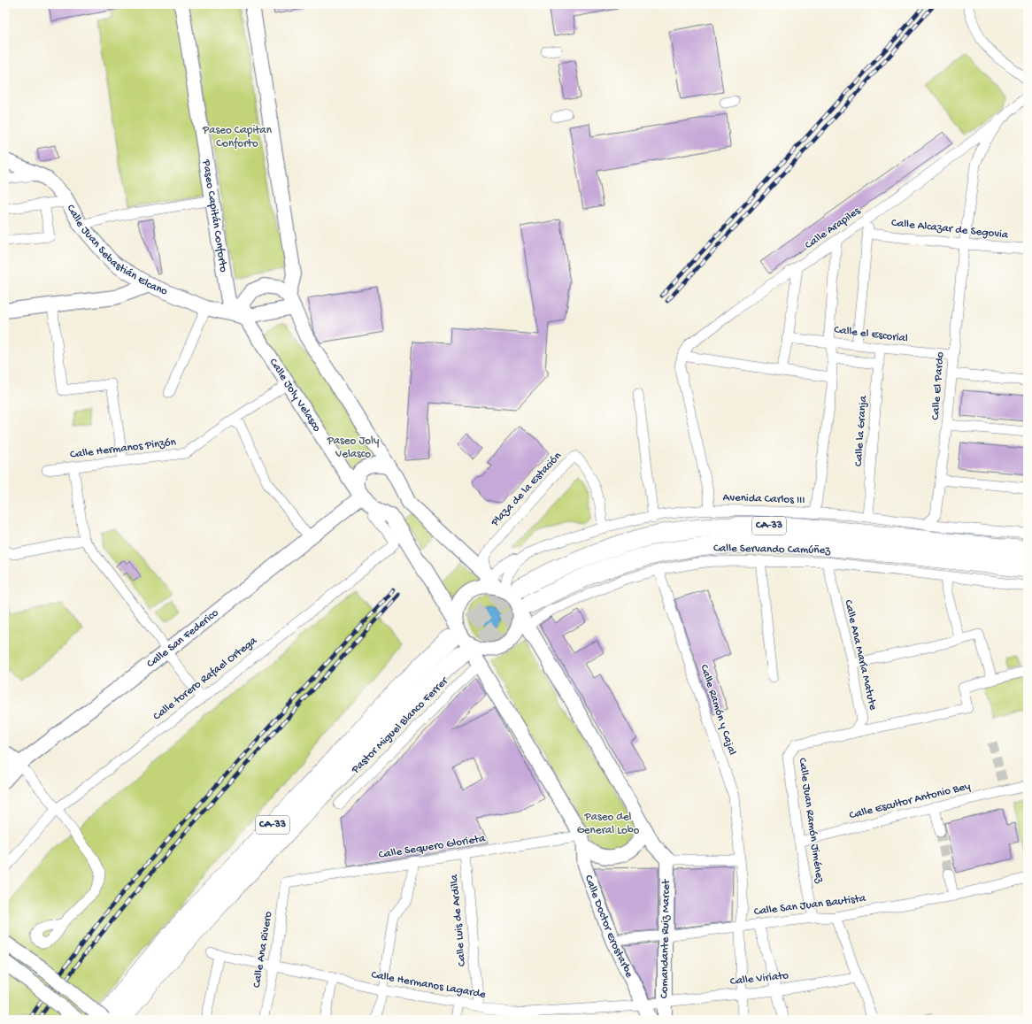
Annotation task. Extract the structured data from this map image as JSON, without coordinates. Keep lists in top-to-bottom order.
{
  "streets": {
    "highway": ["CA-33"],
    "street": [
      "Paseo Capitán Conforto",
      "Calle Arapiles",
      "Calle Alcazar de Segovia",
      "Calle Juan Sebastián Elcano",
      "Calle el Escorial",
      "Calle El Pardo",
      "Calle Joly Velasco",
      "Calle la Granja",
      "Calle Hermanos Pinzón",
      "Plaza de la Estación",
      "Avenida Carlos III",
      "Calle Servando Camúñez",
      "Calle San Federico",
      "Calle Ana María Matute",
      "Calle torero Rafael Ortega",
      "Calle Ramón y Cajal",
      "Pastor Miguel Blanco Ferrer",
      "Calle Escultor Antonio Bey",
      "Calle Juan Ramón Jiménez",
      "Calle Sequero Glorieta",
      "Calle San Juan Bautista",
      "Calle Luis de Ardilla",
      "Calle Doctor Erostarbe",
      "Comandante Ruiz Marcet",
      "Calle Ana Rivero",
      "Calle Viriato",
      "Calle Hermanos Lagarde"
    ]
  },
  "crossings": [
    ["Paseo Capitán Conforto", "Calle Joly Velasco"],
    ["Calle Arapiles", "Calle El Pardo"],
    ["Calle Alcazar de Segovia", "Calle El Pardo"],
    ["Calle Juan Sebastián Elcano", "Calle Joly Velasco"],
    ["Calle el Escorial", "Calle El Pardo"],
    ["Calle el Escorial", "Calle la Granja"],
    ["Calle El Pardo", "Avenida Carlos III"],
    ["Calle Joly Velasco", "Calle Hermanos Pinzón"],
    ["Calle Joly Velasco", "Calle San Federico"],
    ["Calle Joly Velasco", "Calle torero Rafael Ortega"],
    ["Calle la Granja", "Avenida Carlos III"],
    ["Plaza de la Estación", "Avenida Carlos III"],
    ["Plaza de la Estación", "CA-33"],
    ["Calle Servando Camúñez", "Calle Ana María Matute"],
    ["Calle Servando Camúñez", "Calle Ramón y Cajal"],
    ["Calle San Federico", "Calle torero Rafael Ortega"],
    ["Calle Ana María Matute", "Calle Juan Ramón Jiménez"],
    ["Calle Ramón y Cajal", "Calle San Juan Bautista"],
    ["Calle Ramón y Cajal", "Calle Viriato"],
    ["Calle Escultor Antonio Bey", "Calle Juan Ramón Jiménez"],
    ["Calle Juan Ramón Jiménez", "Calle San Juan Bautista"],
    ["Calle Sequero Glorieta", "Calle Luis de Ardilla"],
    ["Calle Sequero Glorieta", "Calle Doctor Erostarbe"],
    ["Calle Sequero Glorieta", "Calle Ana Rivero"],
    ["Calle San Juan Bautista", "Calle Doctor Erostarbe"],
    ["Calle San Juan Bautista", "Comandante Ruiz Marcet"],
    ["Calle Luis de Ardilla", "Calle Hermanos Lagarde"],
    ["Calle Doctor Erostarbe", "Calle Viriato"],
    ["Calle Doctor Erostarbe", "Calle Hermanos Lagarde"],
    ["Comandante Ruiz Marcet", "Calle Viriato"],
    ["Calle Ana Rivero", "Calle Hermanos Lagarde"],
    ["Calle Viriato", "Calle Hermanos Lagarde"]
  ],
  "parks": ["Paseo Capitan Conforto", "Paseo Joly Velasco", "Paseo del General Lobo"]
}
